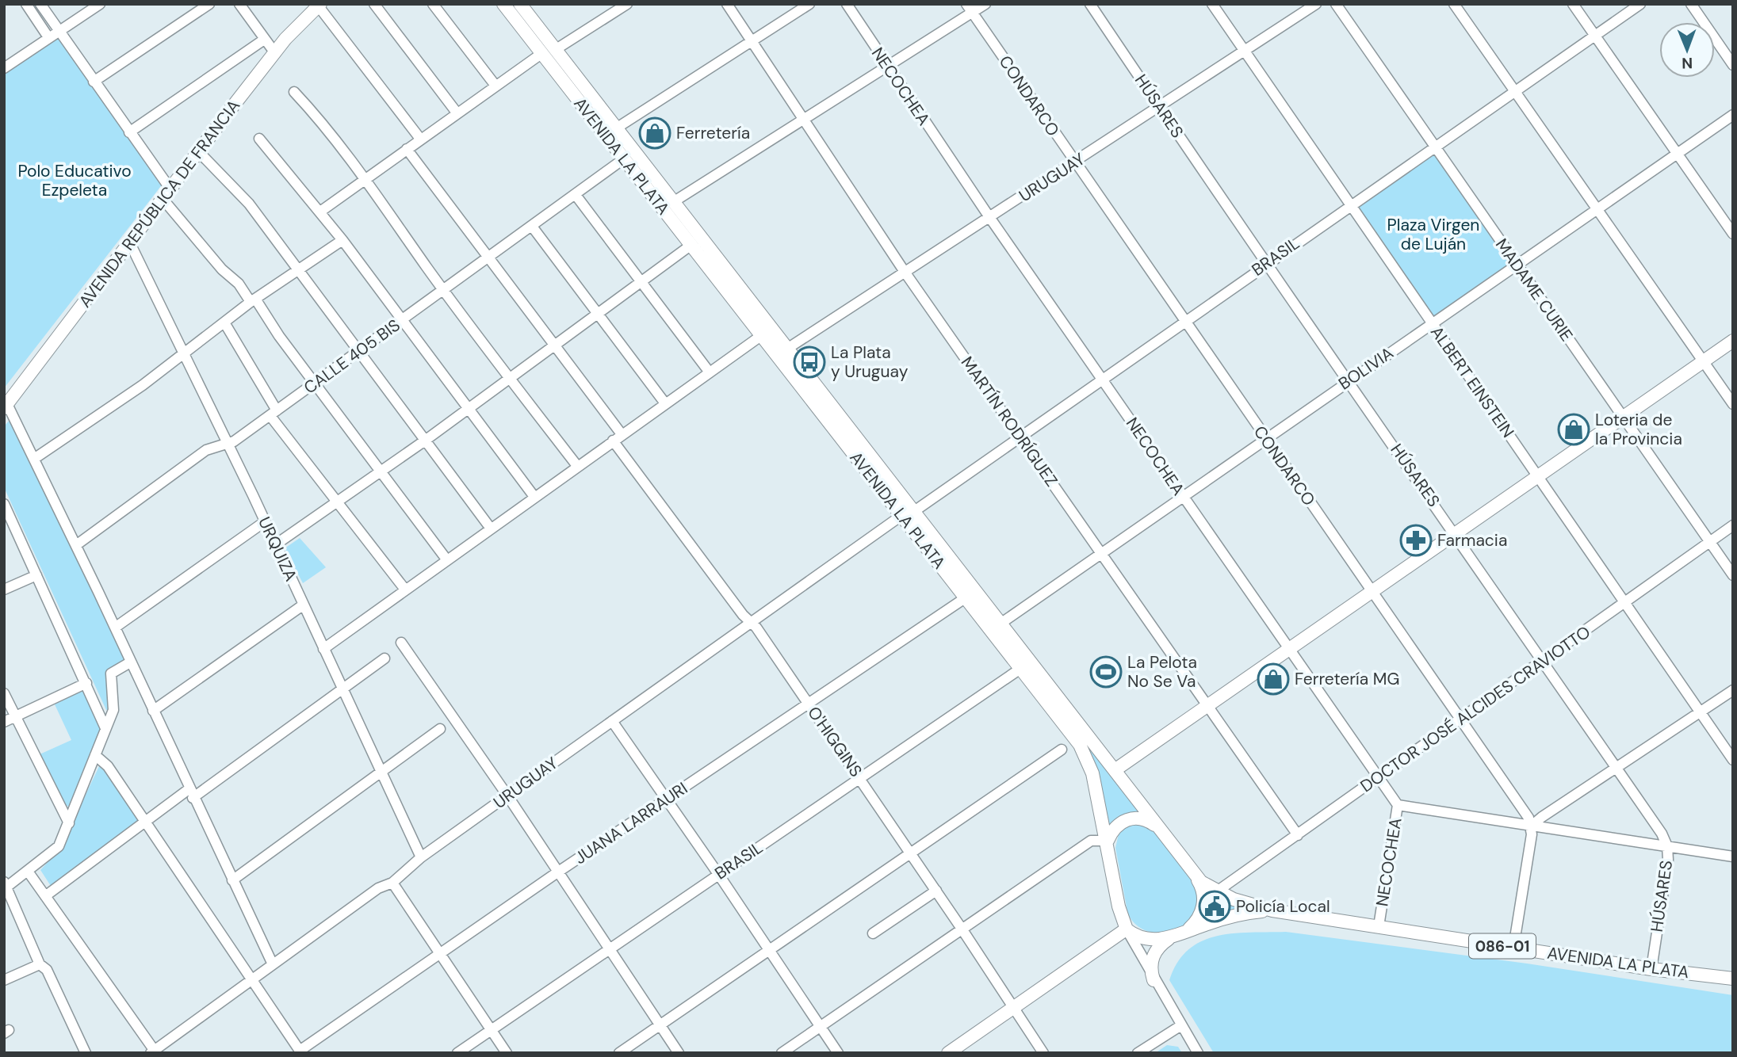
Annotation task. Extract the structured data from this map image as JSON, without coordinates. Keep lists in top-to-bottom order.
{
  "streets": {
    "main road": ["AVENIDA LA PLATA", "AVENIDA REPÚBLICA DE FRANCIA", "086-01"],
    "street": [
      "NECOCHEA",
      "CONDARCO",
      "HÚSARES",
      "URUGUAY",
      "BRASIL",
      "MADAME CURIE",
      "CALLE 405 BIS",
      "BOLIVIA",
      "ALBERT EINSTEIN",
      "MARTÍN RODRÍGUEZ",
      "URQUIZA",
      "DOCTOR JOSÉ ALCIDES CRAVIOTTO",
      "O'HIGGINS",
      "JUANA LARRAURI"
    ]
  },
  "crossings": [
    ["NECOCHEA", "AVENIDA LA PLATA"],
    ["NECOCHEA", "URUGUAY"],
    ["NECOCHEA", "BRASIL"],
    ["NECOCHEA", "BOLIVIA"],
    ["NECOCHEA", "DOCTOR JOSÉ ALCIDES CRAVIOTTO"],
    ["CONDARCO", "URUGUAY"],
    ["CONDARCO", "BRASIL"],
    ["CONDARCO", "BOLIVIA"],
    ["CONDARCO", "DOCTOR JOSÉ ALCIDES CRAVIOTTO"],
    ["HÚSARES", "AVENIDA LA PLATA"],
    ["HÚSARES", "URUGUAY"],
    ["HÚSARES", "BRASIL"],
    ["HÚSARES", "BOLIVIA"],
    ["HÚSARES", "DOCTOR JOSÉ ALCIDES CRAVIOTTO"],
    ["AVENIDA LA PLATA", "URUGUAY"],
    ["AVENIDA LA PLATA", "BRASIL"],
    ["AVENIDA LA PLATA", "CALLE 405 BIS"],
    ["AVENIDA LA PLATA", "BOLIVIA"],
    ["AVENIDA LA PLATA", "DOCTOR JOSÉ ALCIDES CRAVIOTTO"],
    ["AVENIDA LA PLATA", "JUANA LARRAURI"],
    ["URUGUAY", "BRASIL"],
    ["URUGUAY", "ALBERT EINSTEIN"],
    ["URUGUAY", "MARTÍN RODRÍGUEZ"],
    ["URUGUAY", "URQUIZA"],
    ["URUGUAY", "O'HIGGINS"],
    ["AVENIDA REPÚBLICA DE FRANCIA", "URQUIZA"],
    ["BRASIL", "MADAME CURIE"],
    ["BRASIL", "ALBERT EINSTEIN"],
    ["BRASIL", "MARTÍN RODRÍGUEZ"],
    ["BRASIL", "O'HIGGINS"],
    ["MADAME CURIE", "BOLIVIA"],
    ["MADAME CURIE", "DOCTOR JOSÉ ALCIDES CRAVIOTTO"],
    ["CALLE 405 BIS", "URQUIZA"],
    ["BOLIVIA", "ALBERT EINSTEIN"],
    ["BOLIVIA", "MARTÍN RODRÍGUEZ"],
    ["ALBERT EINSTEIN", "DOCTOR JOSÉ ALCIDES CRAVIOTTO"],
    ["MARTÍN RODRÍGUEZ", "DOCTOR JOSÉ ALCIDES CRAVIOTTO"],
    ["O'HIGGINS", "JUANA LARRAURI"]
  ],
  "parks": ["Polo Educativo Ezpeleta", "Plaza Virgen de Luján"],
  "places": {
    "shop": ["Ferretería", "Loteria de la Provincia", "Ferretería MG"],
    "bus stop": ["La Plata y Uruguay"],
    "pharmacy": ["Farmacia"],
    "sports": ["La Pelota No Se Va"],
    "public building": ["Policía Local"]
  },
  "north": "bottom"
}
